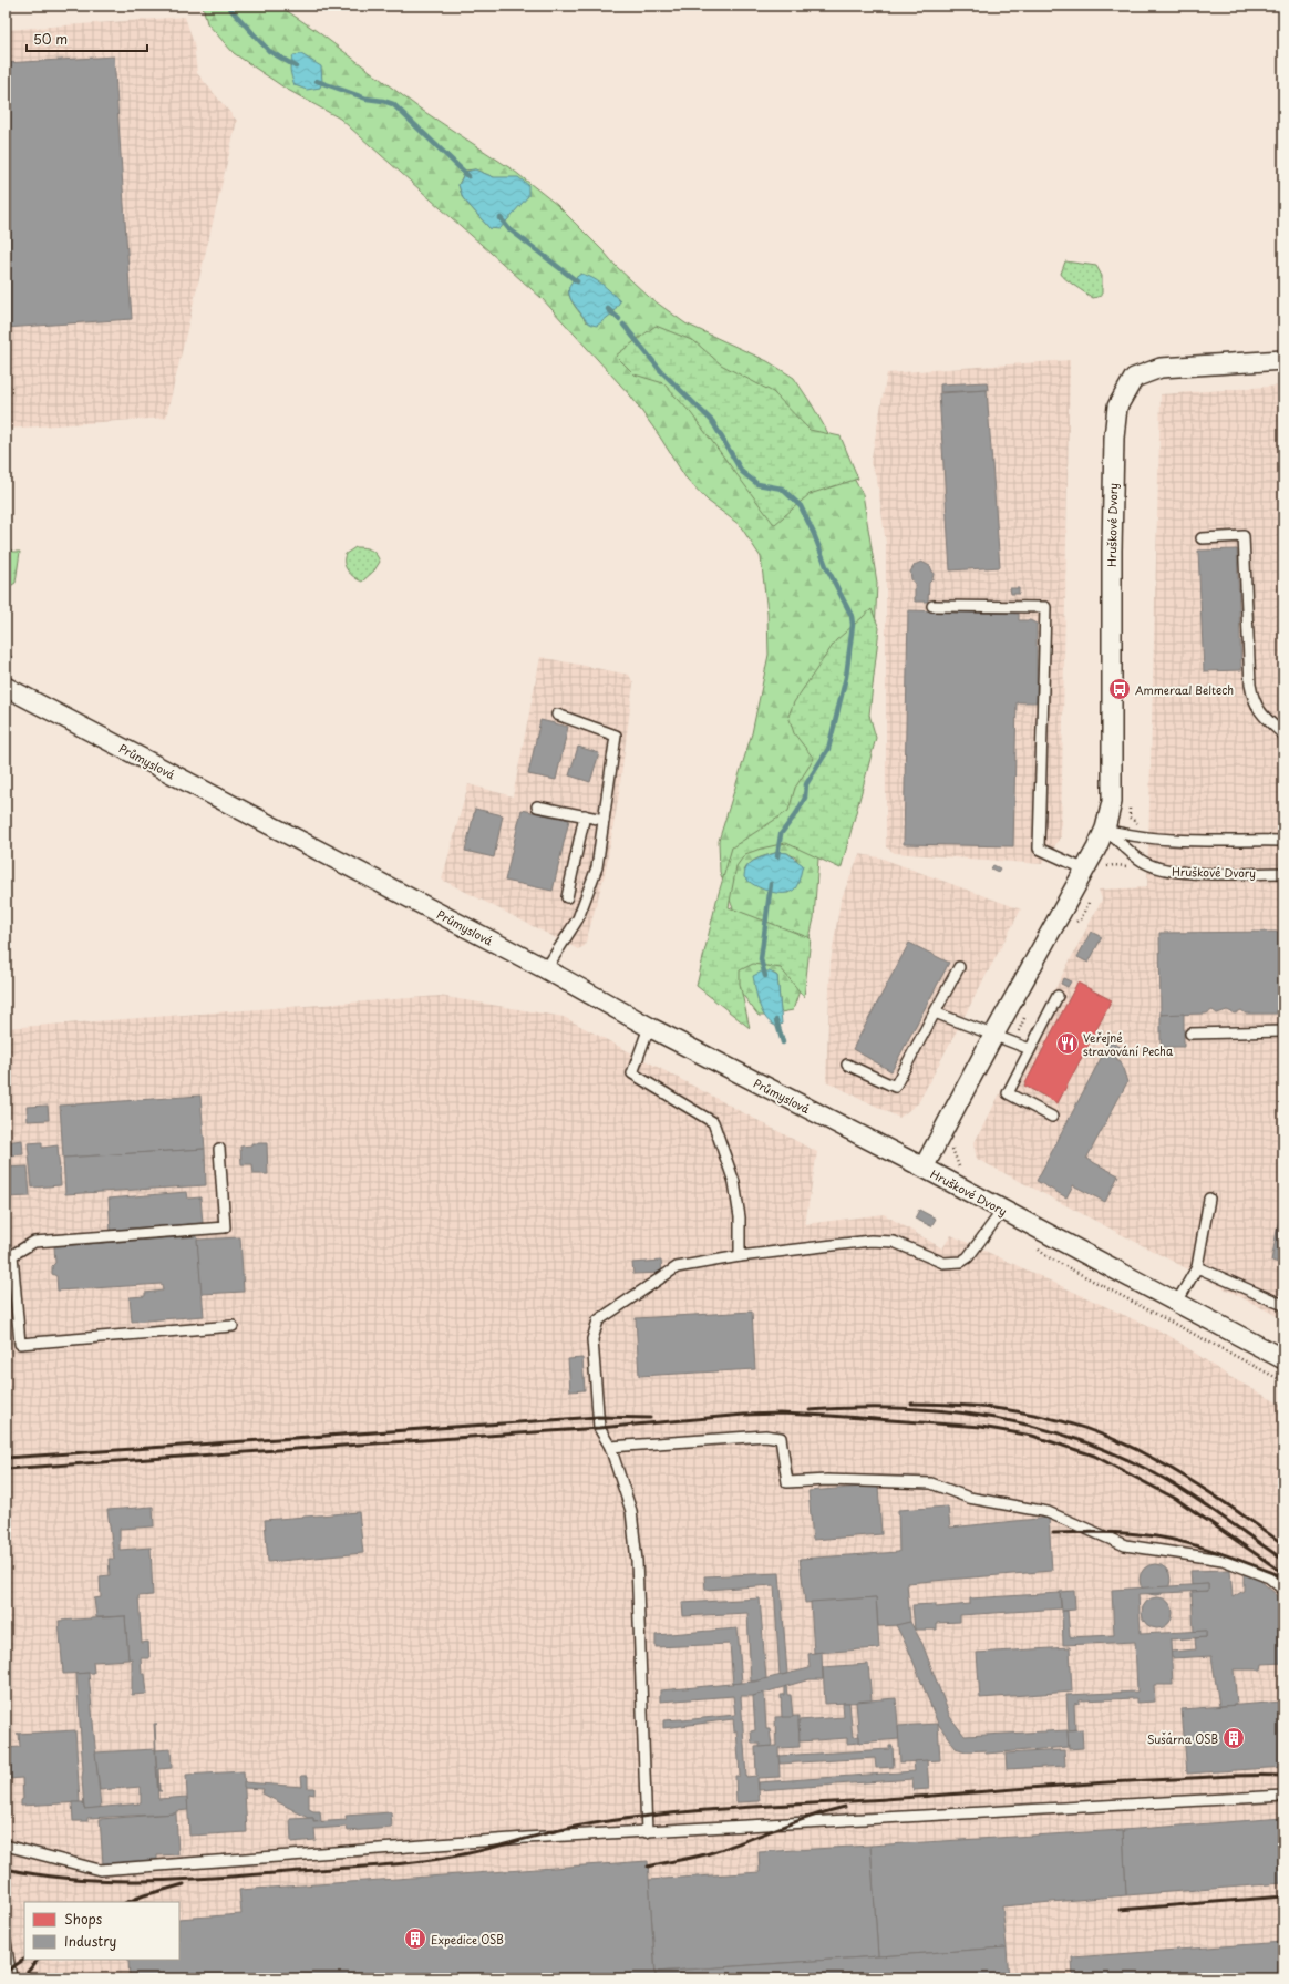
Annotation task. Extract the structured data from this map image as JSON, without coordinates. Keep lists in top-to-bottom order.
{
  "streets": {
    "street": ["Hruškové Dvory", "Průmyslová"]
  },
  "crossings": [
    ["Hruškové Dvory", "Průmyslová"]
  ],
  "places": {
    "bus stop": ["Ammeraal Beltech"],
    "restaurant": ["Veřejné stravování Pecha"],
    "building": ["Sušárna OSB", "Expedice OSB"]
  },
  "legend": ["Shops", "Industry"],
  "scale_bar": "50 m"
}
